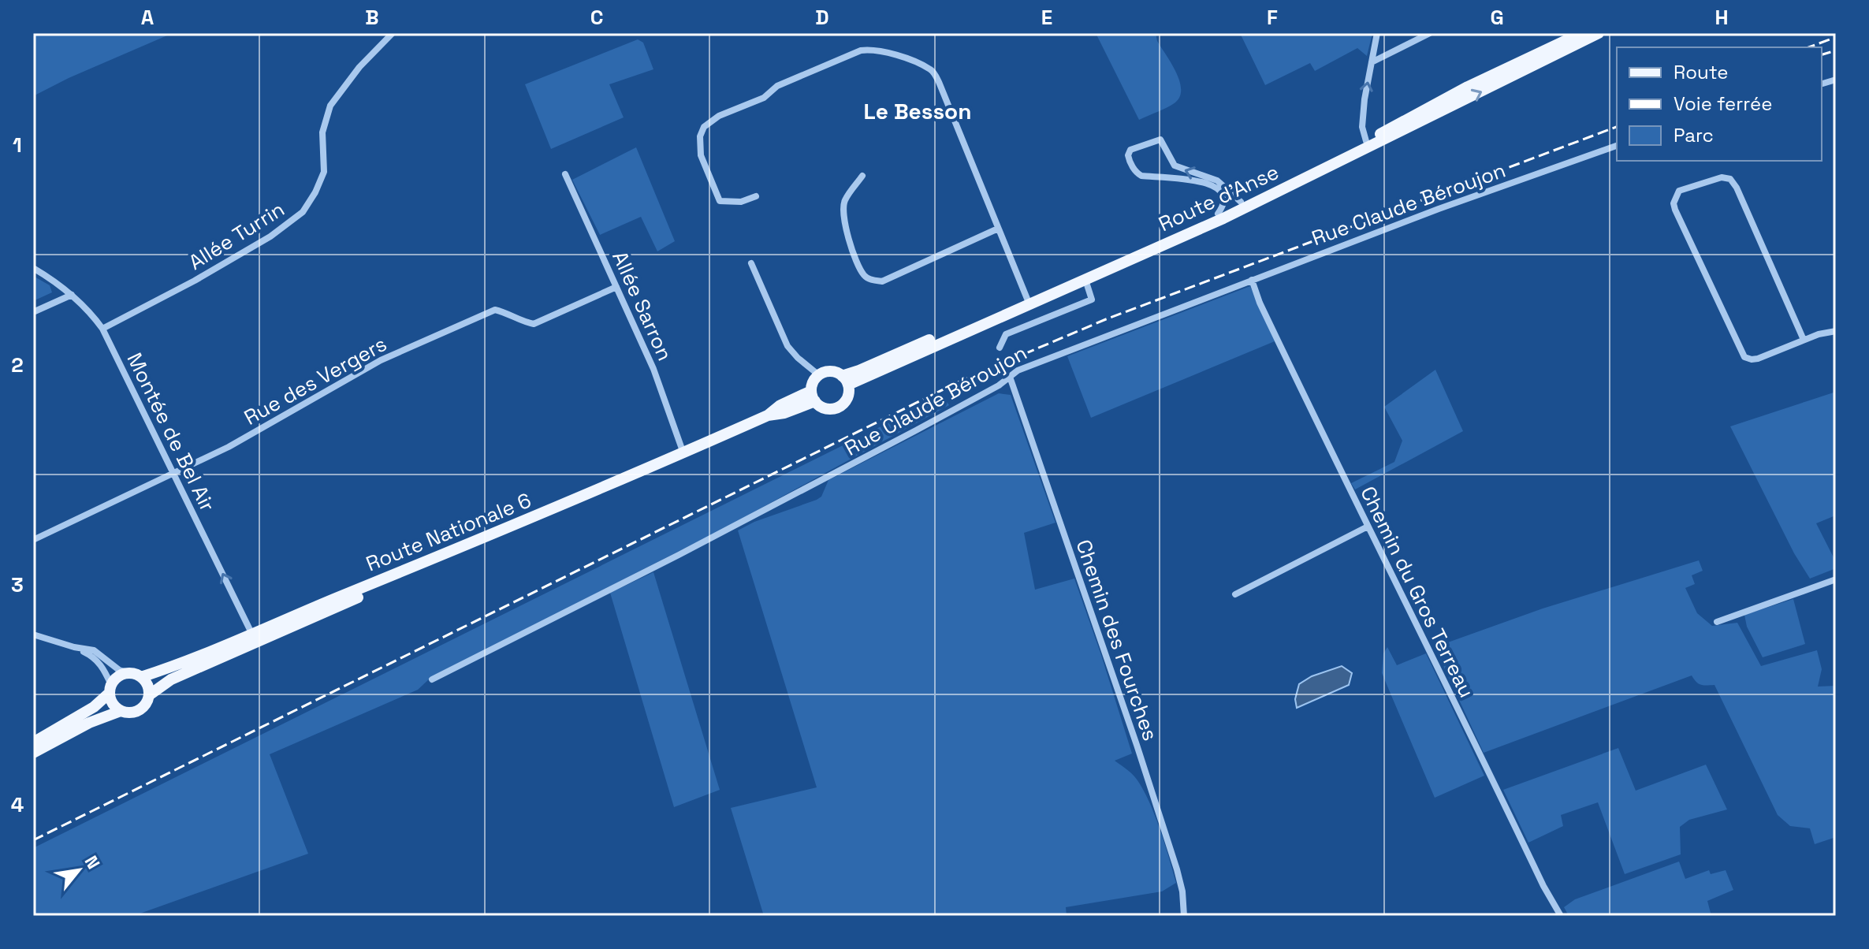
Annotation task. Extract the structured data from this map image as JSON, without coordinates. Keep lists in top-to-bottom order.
{
  "streets": {
    "main road": ["Route d'Anse", "Route Nationale 6"],
    "street": [
      "Rue Claude Béroujon",
      "Allée Turrin",
      "Allée Sarron",
      "Rue des Vergers",
      "Montée de Bel Air",
      "Chemin du Gros Terreau",
      "Chemin des Fourches"
    ]
  },
  "crossings": [
    ["Route d'Anse", "Route Nationale 6"],
    ["Rue Claude Béroujon", "Chemin du Gros Terreau"],
    ["Rue Claude Béroujon", "Chemin des Fourches"],
    ["Allée Turrin", "Montée de Bel Air"],
    ["Allée Sarron", "Rue des Vergers"],
    ["Allée Sarron", "Route Nationale 6"],
    ["Rue des Vergers", "Montée de Bel Air"],
    ["Montée de Bel Air", "Route Nationale 6"]
  ],
  "one_way": ["Montée de Bel Air"],
  "districts": ["Le Besson"],
  "legend": ["Route", "Voie ferrée", "Parc"],
  "north": "top right",
  "grid": {
    "columns": [
      "A",
      "B",
      "C",
      "D",
      "E",
      "F",
      "G",
      "H"
    ],
    "rows": [
      "1",
      "2",
      "3",
      "4"
    ]
  }
}
